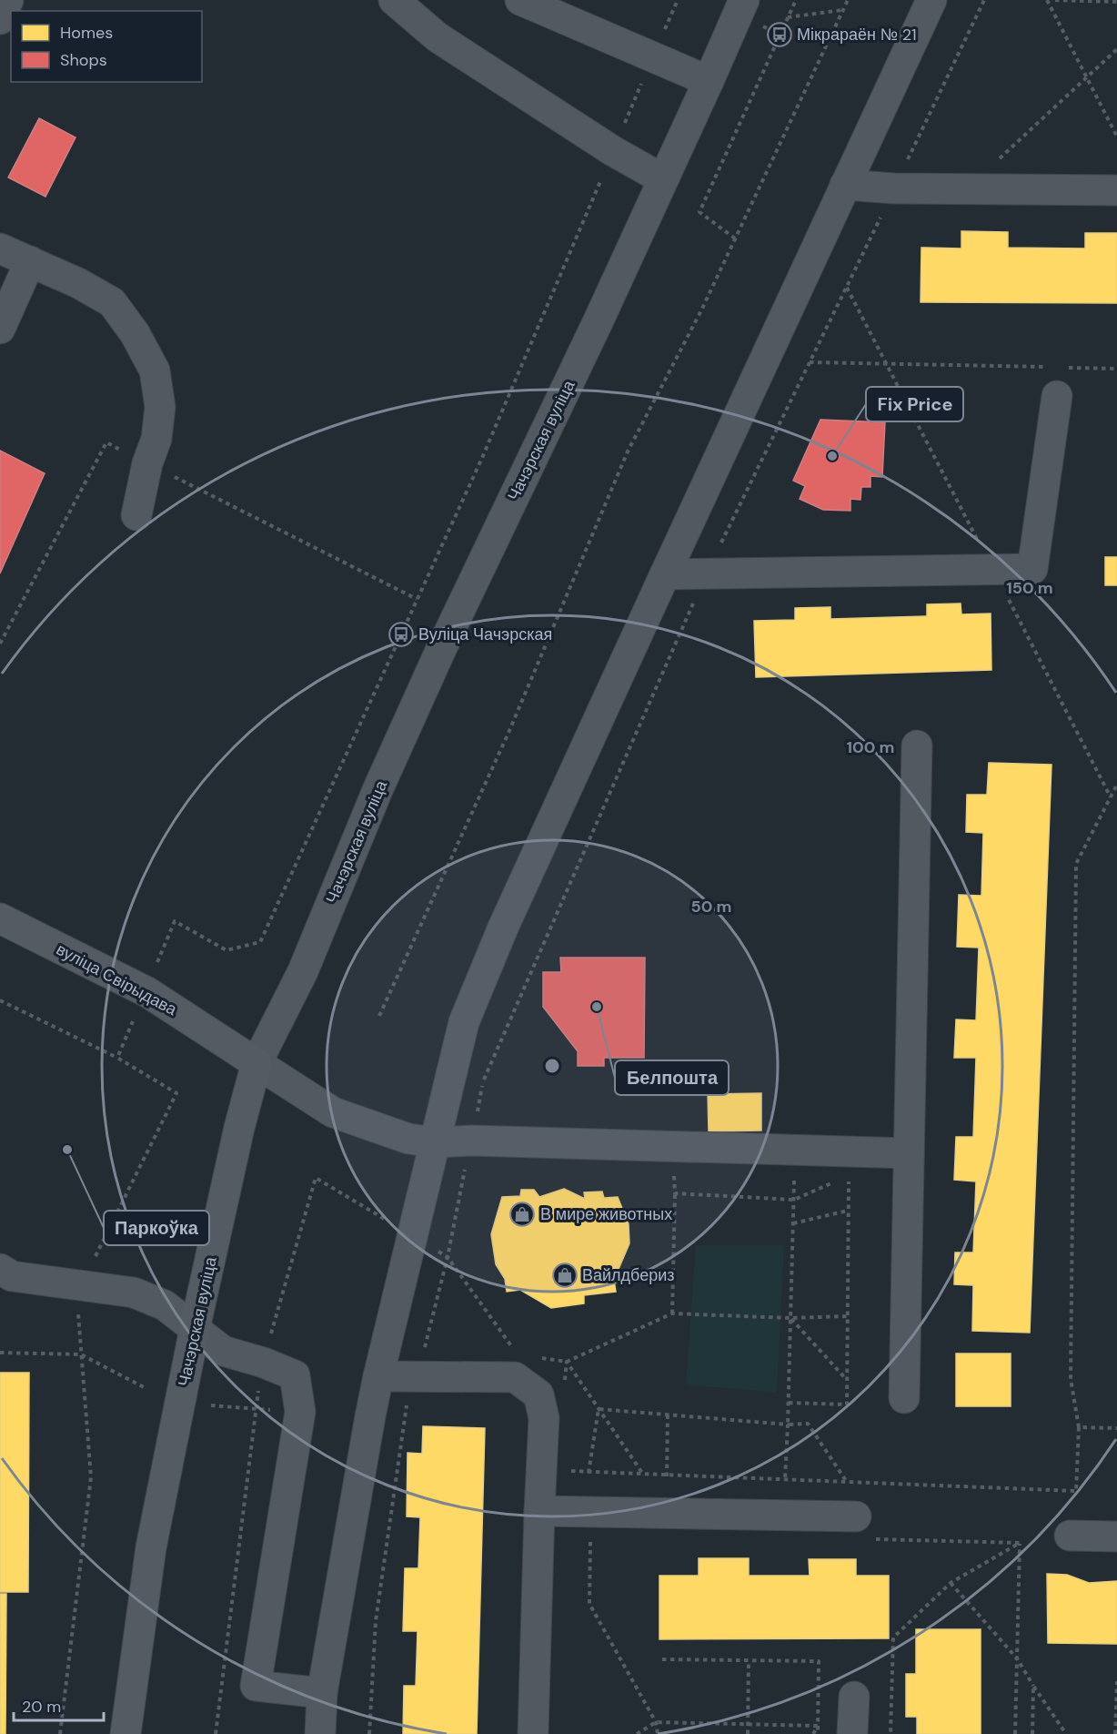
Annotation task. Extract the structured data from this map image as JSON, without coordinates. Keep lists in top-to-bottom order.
{
  "streets": {
    "main road": ["Чачэрская вуліца", "вуліца Свірыдава"]
  },
  "crossings": [
    ["Чачэрская вуліца", "вуліца Свірыдава"]
  ],
  "places": {
    "bus stop": ["Мікрараён № 21", "Вуліца Чачэрская"],
    "other": ["Fix Price", "Белпошта", "Паркоўка"],
    "shop": ["В мире животных", "Вайлдбериз"]
  },
  "legend": ["Homes", "Shops"],
  "scale_bar": "20 m",
  "rings": ["150 m", "100 m", "50 m"]
}
